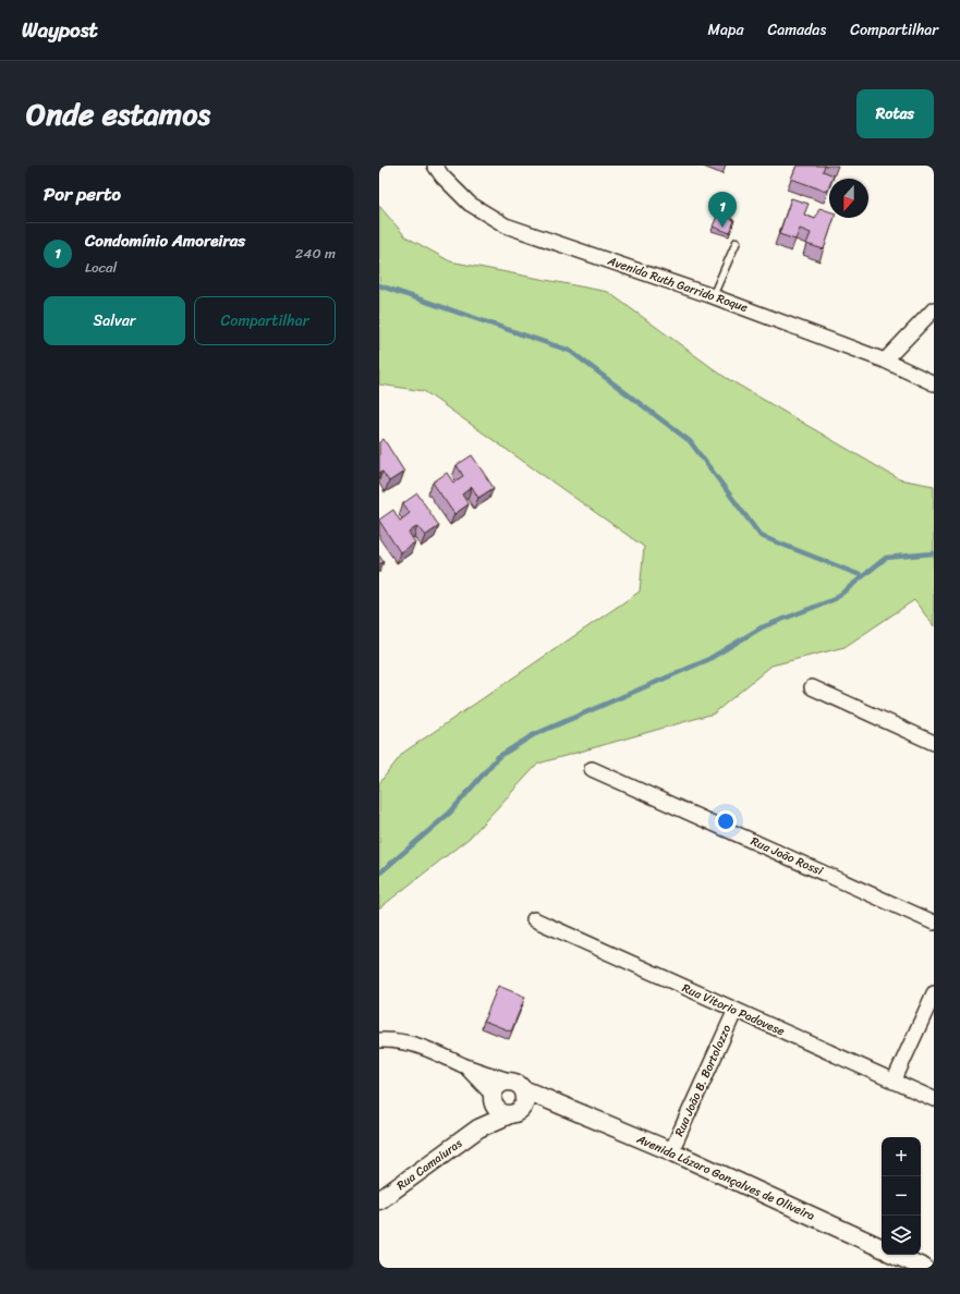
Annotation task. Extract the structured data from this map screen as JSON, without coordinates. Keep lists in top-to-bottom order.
{
  "streets": {
    "street": [
      "Avenida Ruth Garrido Roque",
      "Rua João Rossi",
      "Rua Vitorio Padovese",
      "Rua João B. Bortolozzo",
      "Rua Camaiuras",
      "Avenida Lázaro Gonçalves de Oliveira"
    ]
  },
  "crossings": [
    ["Rua Vitorio Padovese", "Rua João B. Bortolozzo"],
    ["Rua João B. Bortolozzo", "Avenida Lázaro Gonçalves de Oliveira"],
    ["Rua Camaiuras", "Avenida Lázaro Gonçalves de Oliveira"]
  ],
  "north": "bottom",
  "page": {
    "header": "Waypost",
    "nav": ["Mapa", "Camadas", "Compartilhar"],
    "title": "Onde estamos",
    "buttons": [
      "Rotas",
      ["Salvar", "Compartilhar"]
    ],
    "heading": "Por perto",
    "pins": "1",
    "list": [
      {
        "mark": "1",
        "name": "Condomínio Amoreiras",
        "note": "Local",
        "value": "240 m"
      }
    ],
    "map_buttons": ["+", "−"]
  }
}
